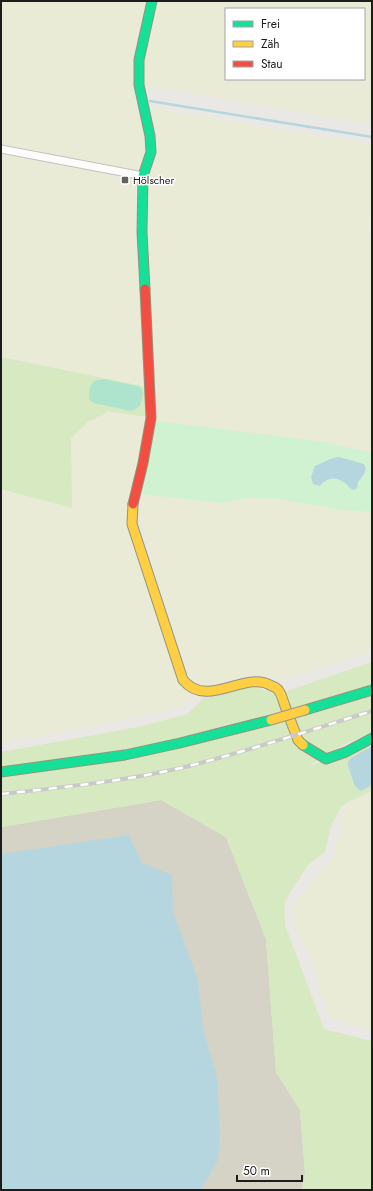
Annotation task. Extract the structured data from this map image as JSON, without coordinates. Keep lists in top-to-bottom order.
{
  "places": {
    "transit": ["Hölscher"]
  },
  "legend": ["Frei", "Zäh", "Stau"],
  "scale_bar": "50 m"
}
